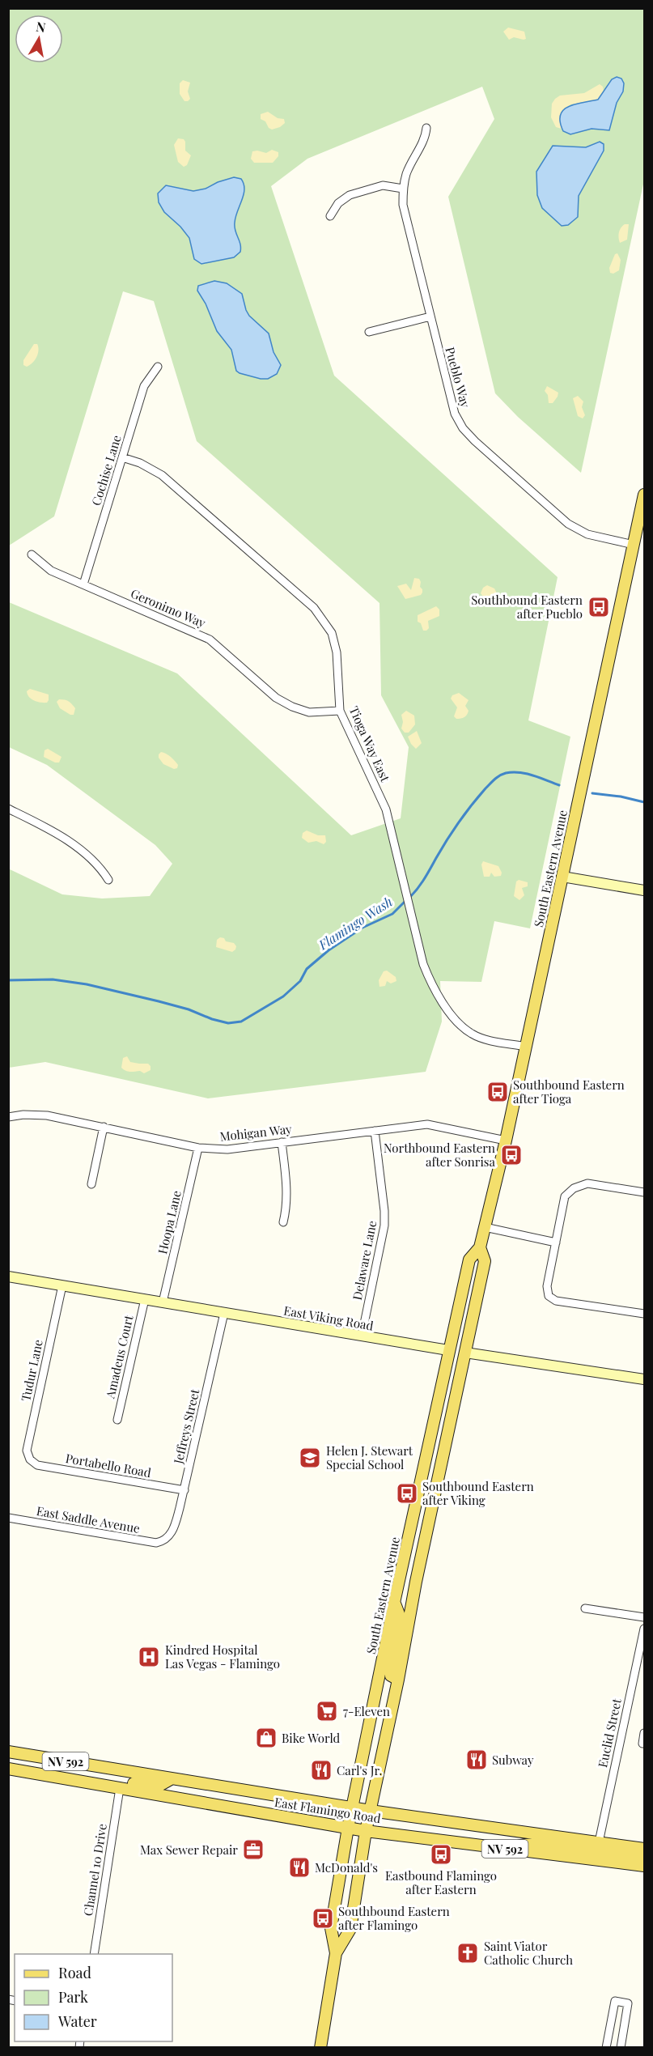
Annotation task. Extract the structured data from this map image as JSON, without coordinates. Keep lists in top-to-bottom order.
{
  "streets": {
    "main road": ["South Eastern Avenue", "NV 592", "East Flamingo Road"],
    "street": [
      "Pueblo Way",
      "Cochise Lane",
      "Geronimo Way",
      "Tioga Way East",
      "Mohigan Way",
      "Hoopa Lane",
      "Delaware Lane",
      "East Viking Road",
      "Amadeus Court",
      "Tudur Lane",
      "Jeffreys Street",
      "Portabello Road",
      "East Saddle Avenue",
      "Euclid Street",
      "Channel 10 Drive"
    ]
  },
  "crossings": [
    ["Pueblo Way", "South Eastern Avenue"],
    ["Cochise Lane", "Geronimo Way"],
    ["Cochise Lane", "Tioga Way East"],
    ["Geronimo Way", "Tioga Way East"],
    ["Tioga Way East", "South Eastern Avenue"],
    ["South Eastern Avenue", "Mohigan Way"],
    ["South Eastern Avenue", "East Viking Road"],
    ["South Eastern Avenue", "East Flamingo Road"],
    ["Mohigan Way", "Hoopa Lane"],
    ["Mohigan Way", "Delaware Lane"],
    ["Hoopa Lane", "East Viking Road"],
    ["Delaware Lane", "East Viking Road"],
    ["East Viking Road", "Amadeus Court"],
    ["East Viking Road", "Tudur Lane"],
    ["East Viking Road", "Jeffreys Street"],
    ["Tudur Lane", "Portabello Road"],
    ["Jeffreys Street", "Portabello Road"],
    ["Jeffreys Street", "East Saddle Avenue"],
    ["Euclid Street", "East Flamingo Road"],
    ["East Flamingo Road", "Channel 10 Drive"]
  ],
  "water": ["Flamingo Wash"],
  "places": {
    "bus stop": [
      "Southbound Eastern after Pueblo",
      "Southbound Eastern after Tioga",
      "Northbound Eastern after Sonrisa",
      "Southbound Eastern after Viking",
      "Eastbound Flamingo after Eastern",
      "Southbound Eastern after Flamingo"
    ],
    "school or university": ["Helen J. Stewart Special School"],
    "hospital": ["Kindred Hospital Las Vegas - Flamingo"],
    "supermarket": ["7-Eleven"],
    "shop": ["Bike World"],
    "restaurant": ["Subway", "Carl's Jr.", "McDonald's"],
    "office": ["Max Sewer Repair"],
    "church": ["Saint Viator Catholic Church"]
  },
  "legend": ["Road", "Park", "Water"],
  "north": "top"
}
